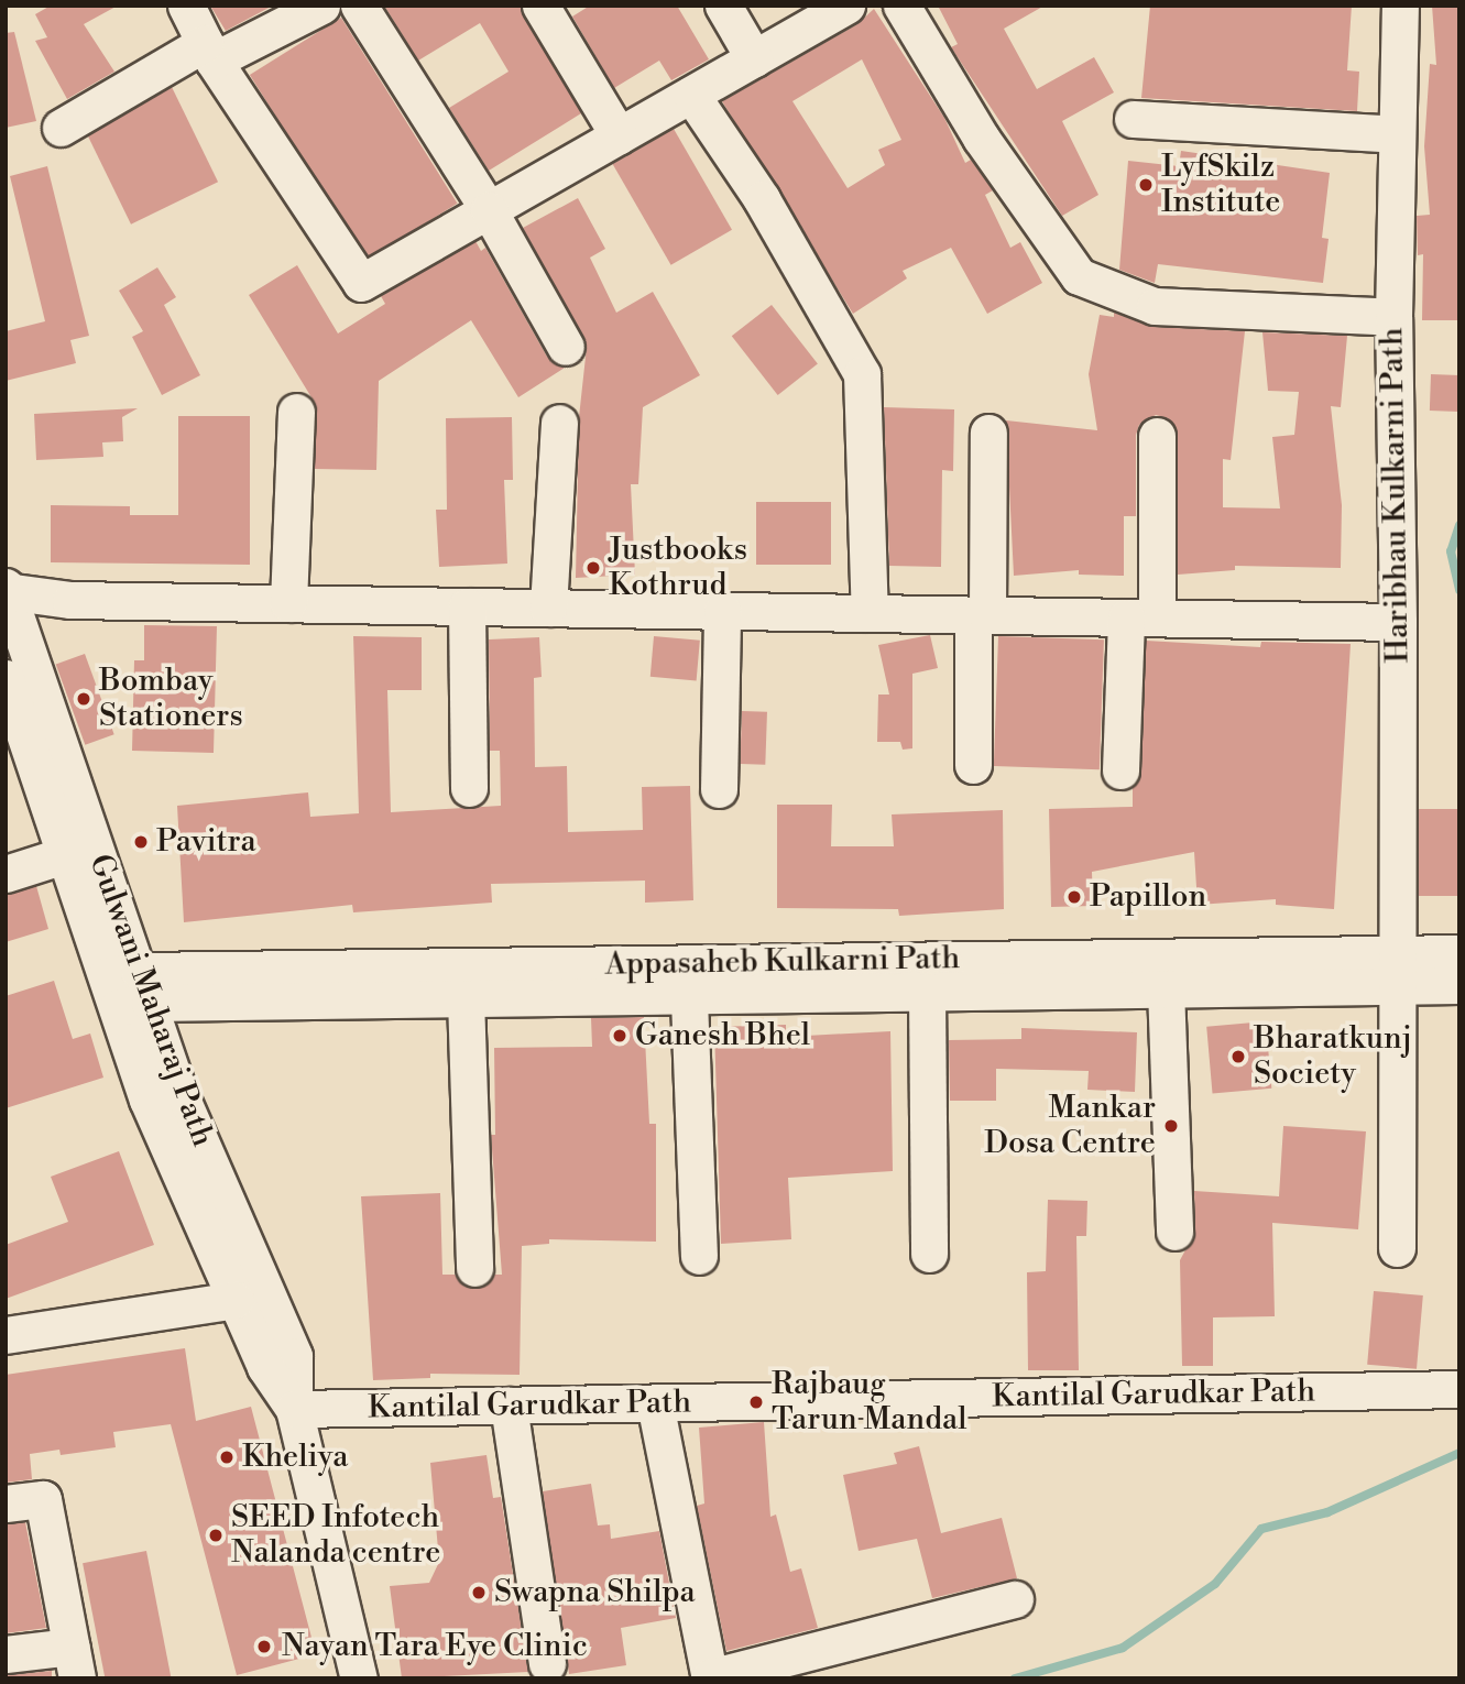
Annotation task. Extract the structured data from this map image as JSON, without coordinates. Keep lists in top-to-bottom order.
{
  "streets": {
    "street": [
      "Haribhau Kulkarni Path",
      "Appasaheb Kulkarni Path",
      "Gulwani Maharaj Path",
      "Kantilal Garudkar Path"
    ]
  },
  "crossings": [
    ["Haribhau Kulkarni Path", "Appasaheb Kulkarni Path"],
    ["Appasaheb Kulkarni Path", "Gulwani Maharaj Path"],
    ["Gulwani Maharaj Path", "Kantilal Garudkar Path"]
  ],
  "places": [
    "LyfSkilz Institute",
    "Justbooks Kothrud",
    "Bombay Stationers",
    "Pavitra",
    "Papillon",
    "Ganesh Bhel",
    "Bharatkunj Society",
    "Mankar Dosa Centre",
    "Rajbaug Tarun Mandal",
    "Kheliya",
    "SEED Infotech Nalanda centre",
    "Swapna Shilpa",
    "Nayan Tara Eye Clinic"
  ]
}
